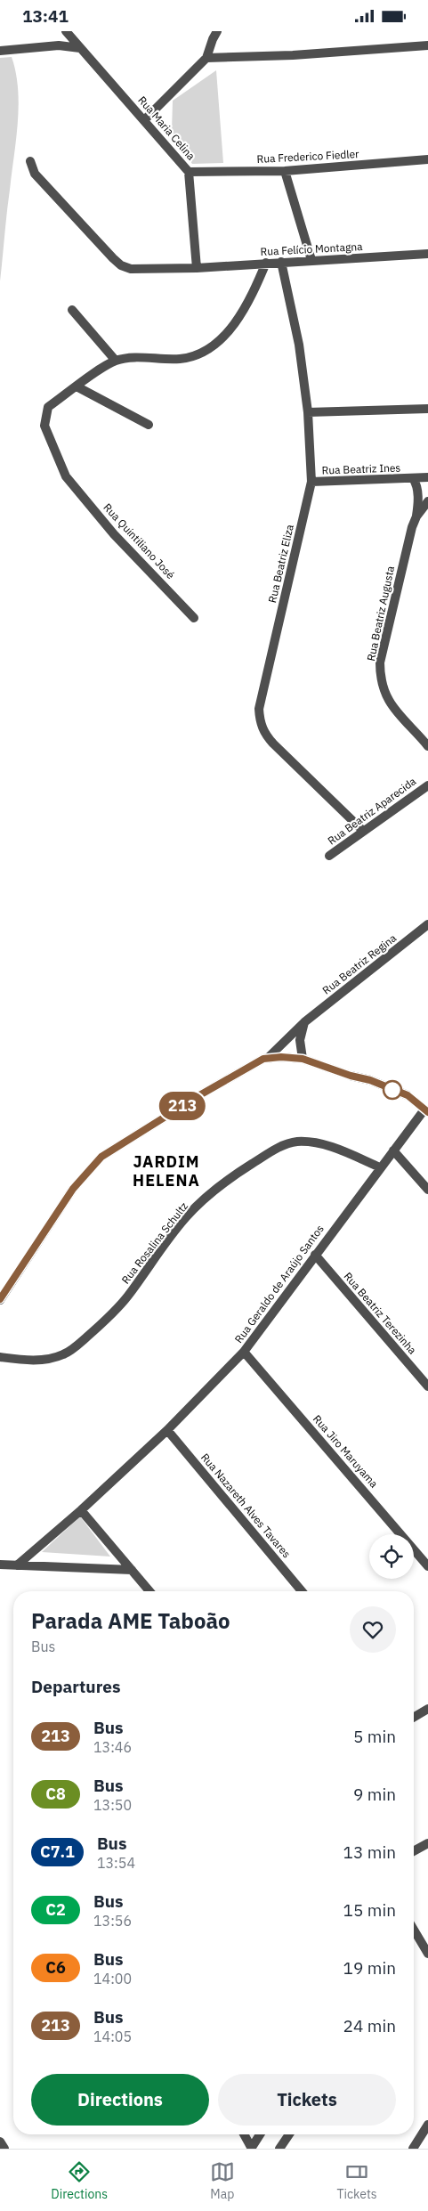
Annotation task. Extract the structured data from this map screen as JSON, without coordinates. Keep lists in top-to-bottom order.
{
  "streets": {
    "street": [
      "Rua Maria Celina",
      "Rua Frederico Fiedler",
      "Rua Felício Montagna",
      "Rua Beatriz Ines",
      "Rua Quintiliano José",
      "Rua Beatriz Eliza",
      "Rua Beatriz Augusta",
      "Rua Beatriz Aparecida",
      "Rua Beatriz Regina",
      "Rua Rosalina Schultz",
      "Rua Geraldo de Araújo Santos",
      "Rua Beatriz Terezinha",
      "Rua Jiro Maruyama",
      "Rua Nazareth Alves Tavares"
    ]
  },
  "crossings": [
    ["Rua Maria Celina", "Rua Frederico Fiedler"],
    ["Rua Maria Celina", "Rua Felício Montagna"],
    ["Rua Felício Montagna", "Rua Quintiliano José"],
    ["Rua Felício Montagna", "Rua Beatriz Eliza"],
    ["Rua Beatriz Ines", "Rua Beatriz Eliza"],
    ["Rua Beatriz Ines", "Rua Beatriz Augusta"],
    ["Rua Beatriz Eliza", "Rua Beatriz Aparecida"],
    ["Rua Rosalina Schultz", "Rua Geraldo de Araújo Santos"],
    ["Rua Geraldo de Araújo Santos", "Rua Beatriz Terezinha"],
    ["Rua Geraldo de Araújo Santos", "Rua Jiro Maruyama"],
    ["Rua Geraldo de Araújo Santos", "Rua Nazareth Alves Tavares"]
  ],
  "districts": ["JARDIM HELENA"],
  "lines": ["bus line 213"],
  "page": {
    "status": "13:41",
    "on_map": "213",
    "heading": [
      ["Parada AME Taboão", "Bus"],
      "Departures"
    ],
    "list": [
      {
        "mark": "213",
        "name": "Bus",
        "note": "13:46",
        "value": "5 min"
      },
      {
        "mark": "C8",
        "name": "Bus",
        "note": "13:50",
        "value": "9 min"
      },
      {
        "mark": "C7.1",
        "name": "Bus",
        "note": "13:54",
        "value": "13 min"
      },
      {
        "mark": "C2",
        "name": "Bus",
        "note": "13:56",
        "value": "15 min"
      },
      {
        "mark": "C6",
        "name": "Bus",
        "note": "14:00",
        "value": "19 min"
      },
      {
        "mark": "213",
        "name": "Bus",
        "note": "14:05",
        "value": "24 min"
      }
    ],
    "buttons": ["Directions", "Tickets"],
    "tabs": ["Directions", "Map", "Tickets"]
  }
}
